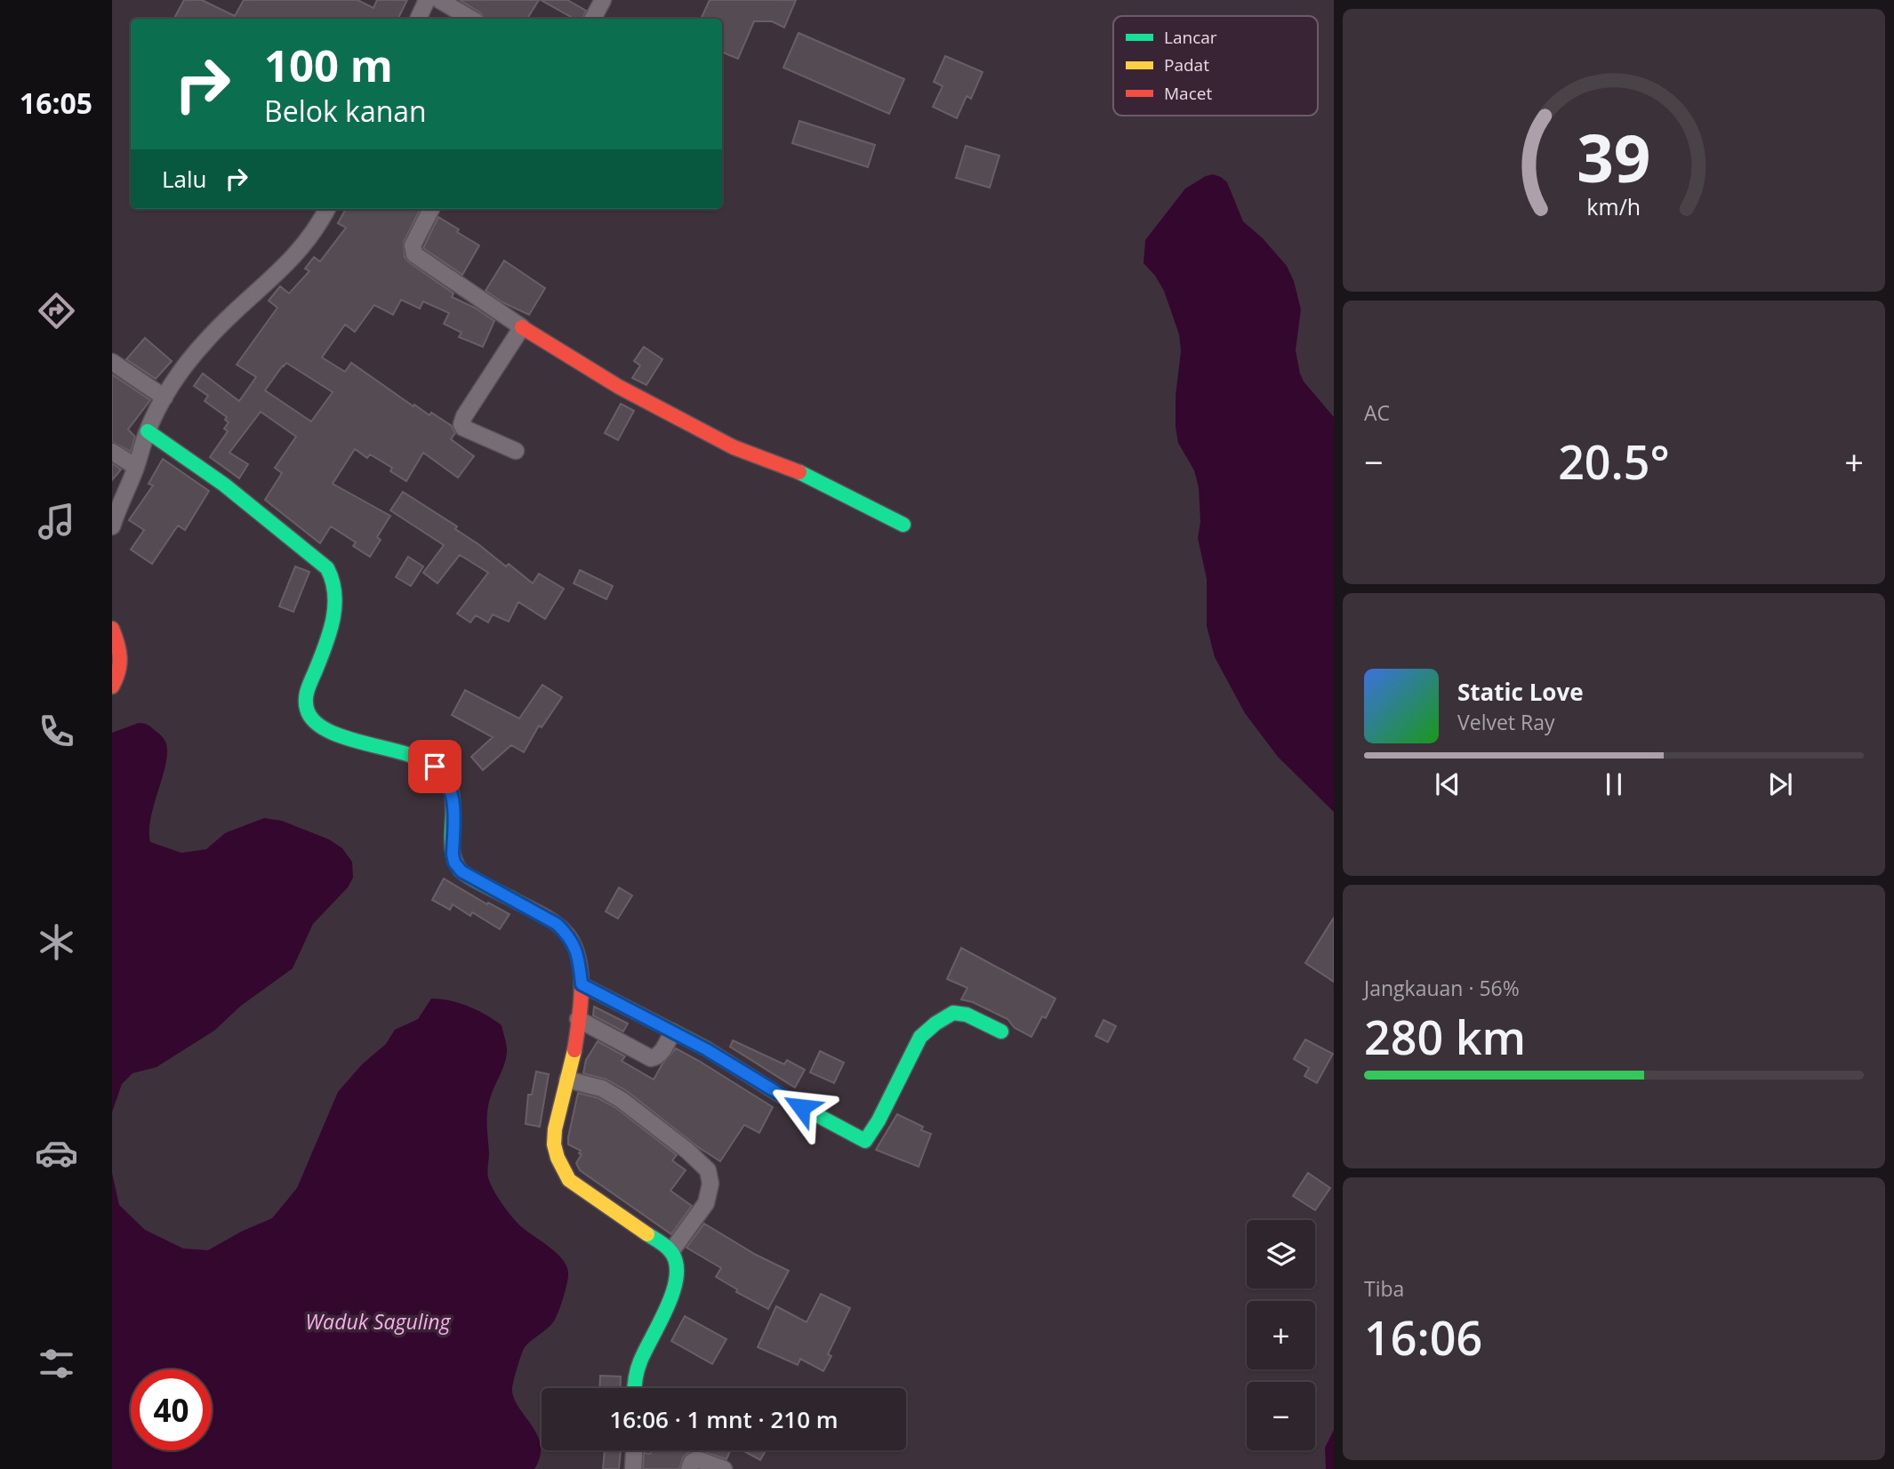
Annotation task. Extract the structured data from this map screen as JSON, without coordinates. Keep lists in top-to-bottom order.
{
  "water": ["Waduk Saguling"],
  "legend": ["Lancar", "Padat", "Macet"],
  "page": {
    "tabs": "16:05",
    "turn": ["100 m", "Belok kanan"],
    "then": "Lalu",
    "tile": [
      "AC",
      ["Jangkauan · 56%", "280 km"],
      ["Tiba", "16:06"]
    ],
    "heat": ["−", "20.5°", "+"],
    "song": ["Static Love", "Velvet Ray"],
    "map_buttons": ["+", "−"],
    "limit": "40",
    "trip": "16:06 · 1 mnt · 210 m",
    "gauge": ["39", "km/h"]
  }
}
